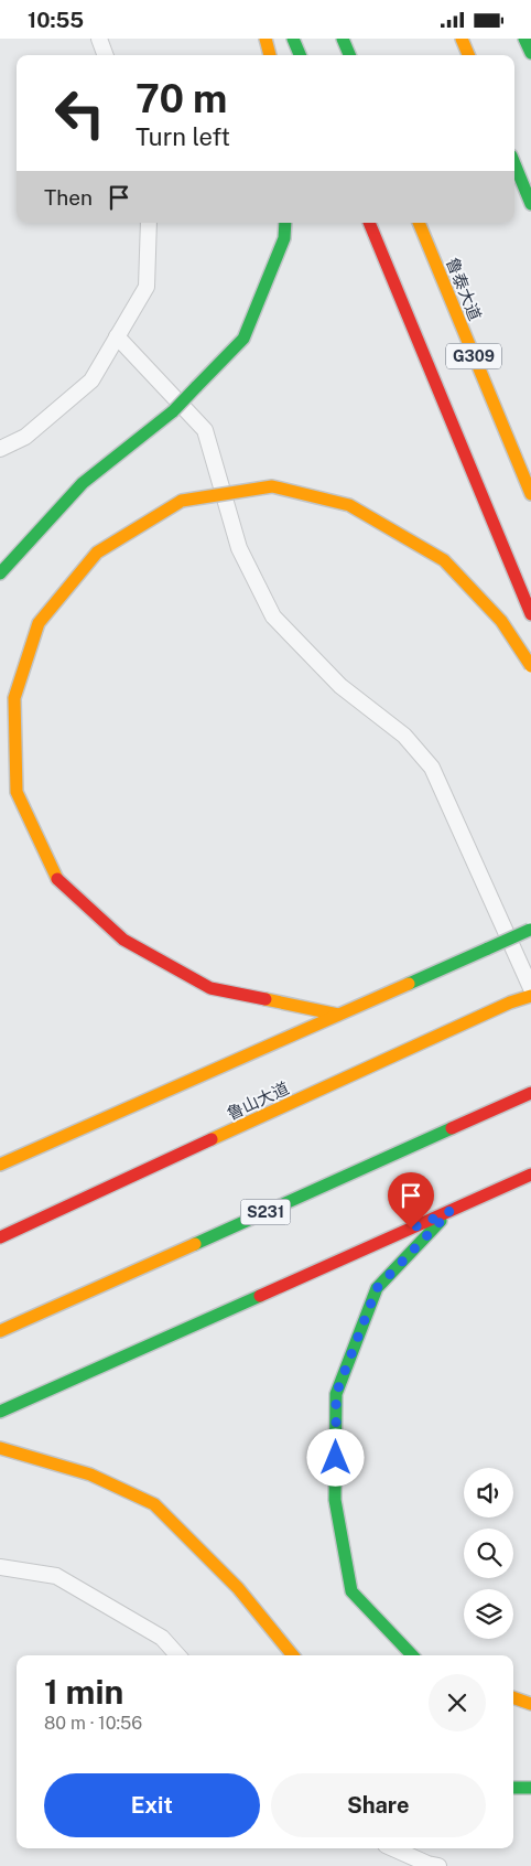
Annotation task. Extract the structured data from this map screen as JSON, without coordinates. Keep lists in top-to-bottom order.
{
  "streets": {
    "main road": [
      "鲁泰大道",
      "G309",
      "鲁山大道",
      "S231"
    ]
  },
  "page": {
    "status": "10:55",
    "turn": ["70 m", "Turn left"],
    "then": "Then",
    "heading": ["1 min", "80 m · 10:56"],
    "buttons": ["Exit", "Share"]
  }
}
